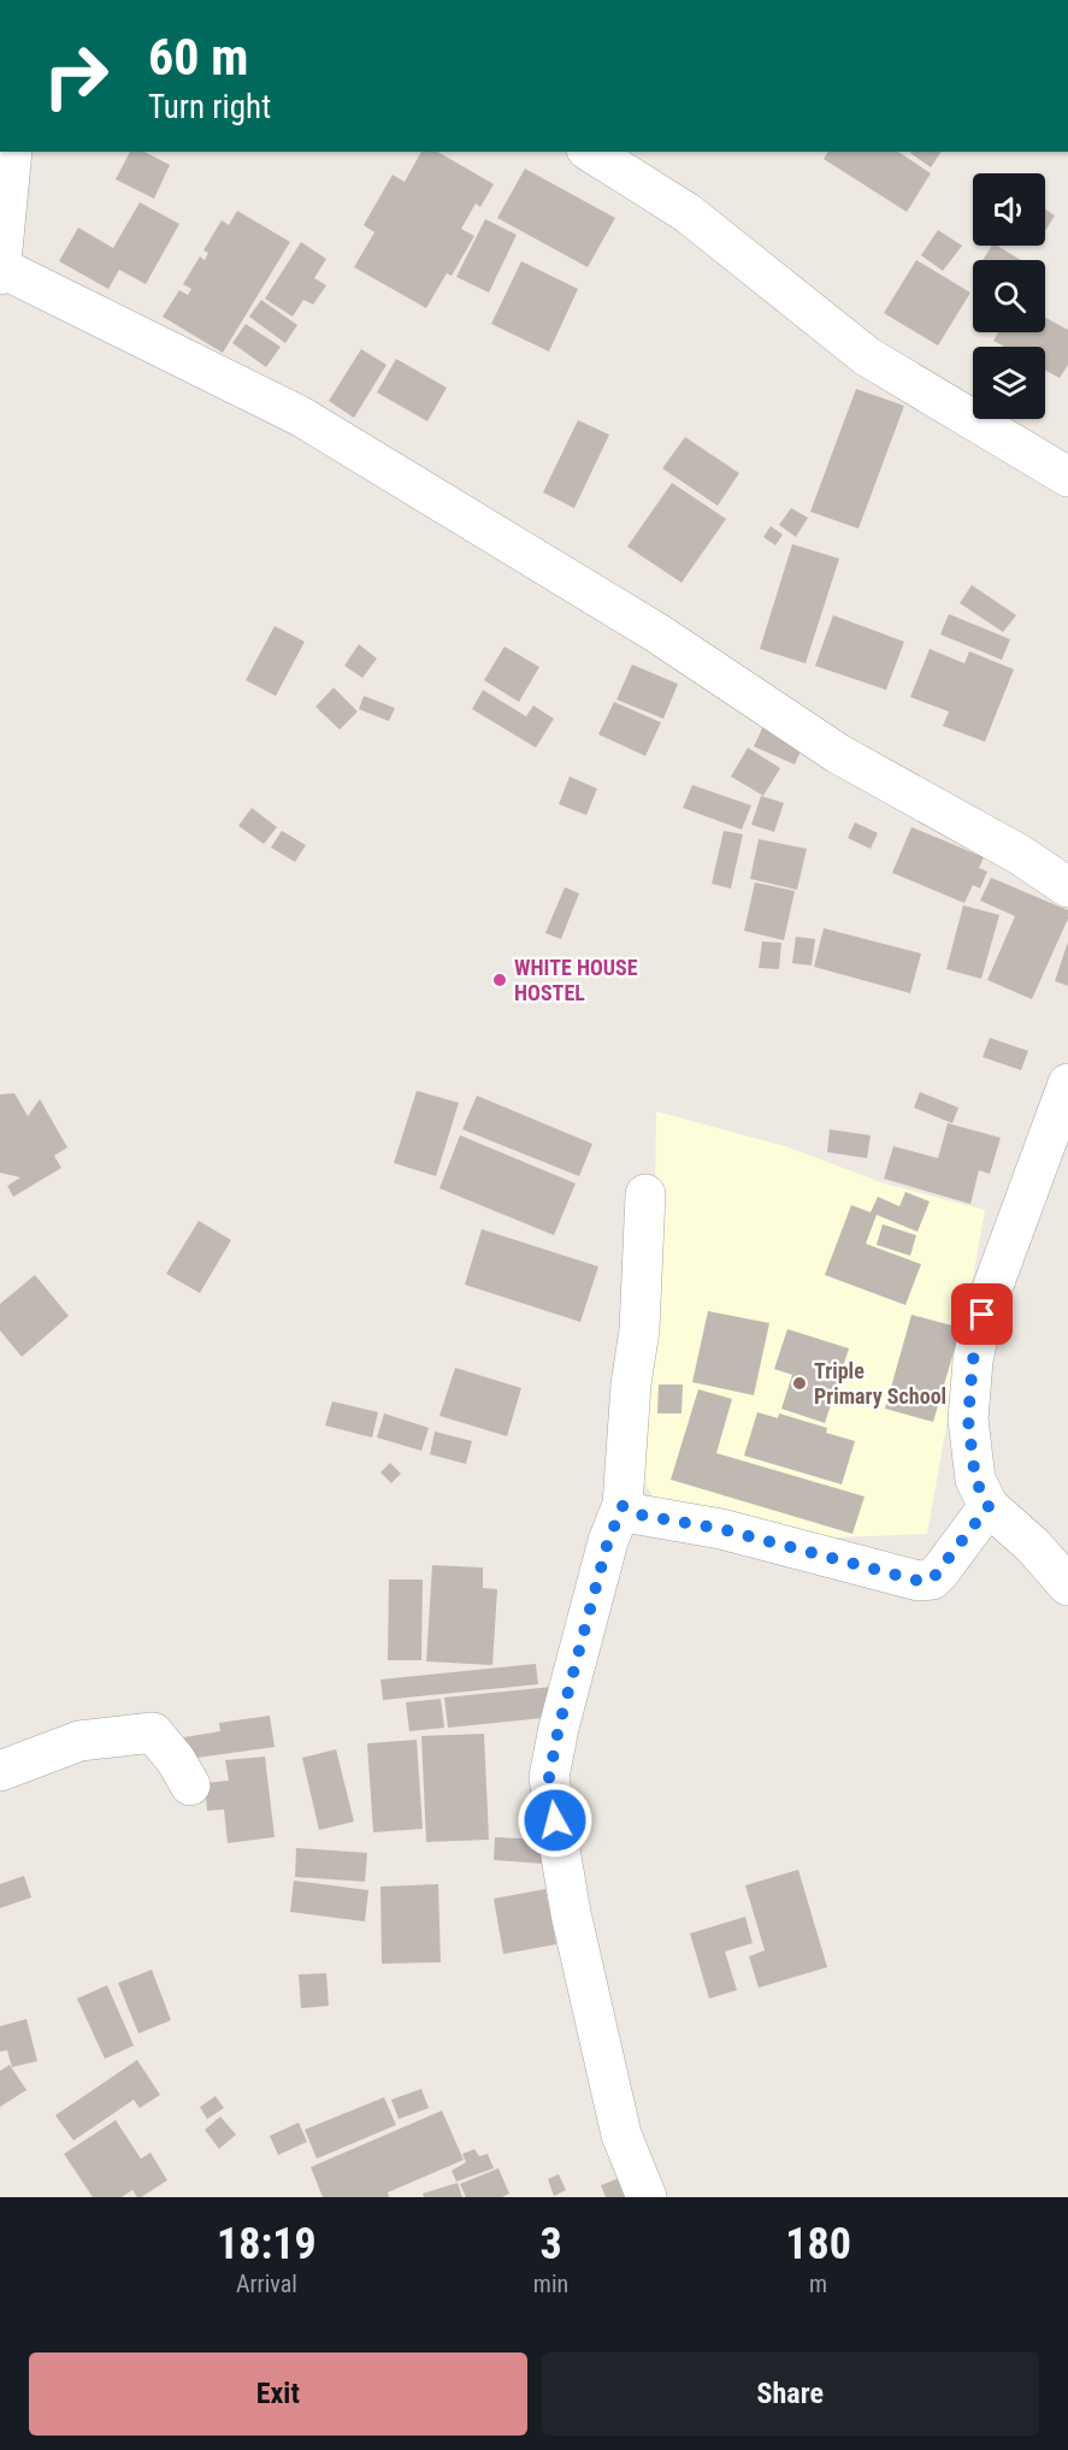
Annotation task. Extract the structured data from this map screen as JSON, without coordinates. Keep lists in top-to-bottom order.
{
  "places": ["WHITE HOUSE HOSTEL", "Triple Primary School"],
  "page": {
    "turn": ["60 m", "Turn right"],
    "eta": [
      "18:19",
      "Arrival",
      "3",
      "min",
      "180",
      "m"
    ],
    "buttons": ["Exit", "Share"]
  }
}
